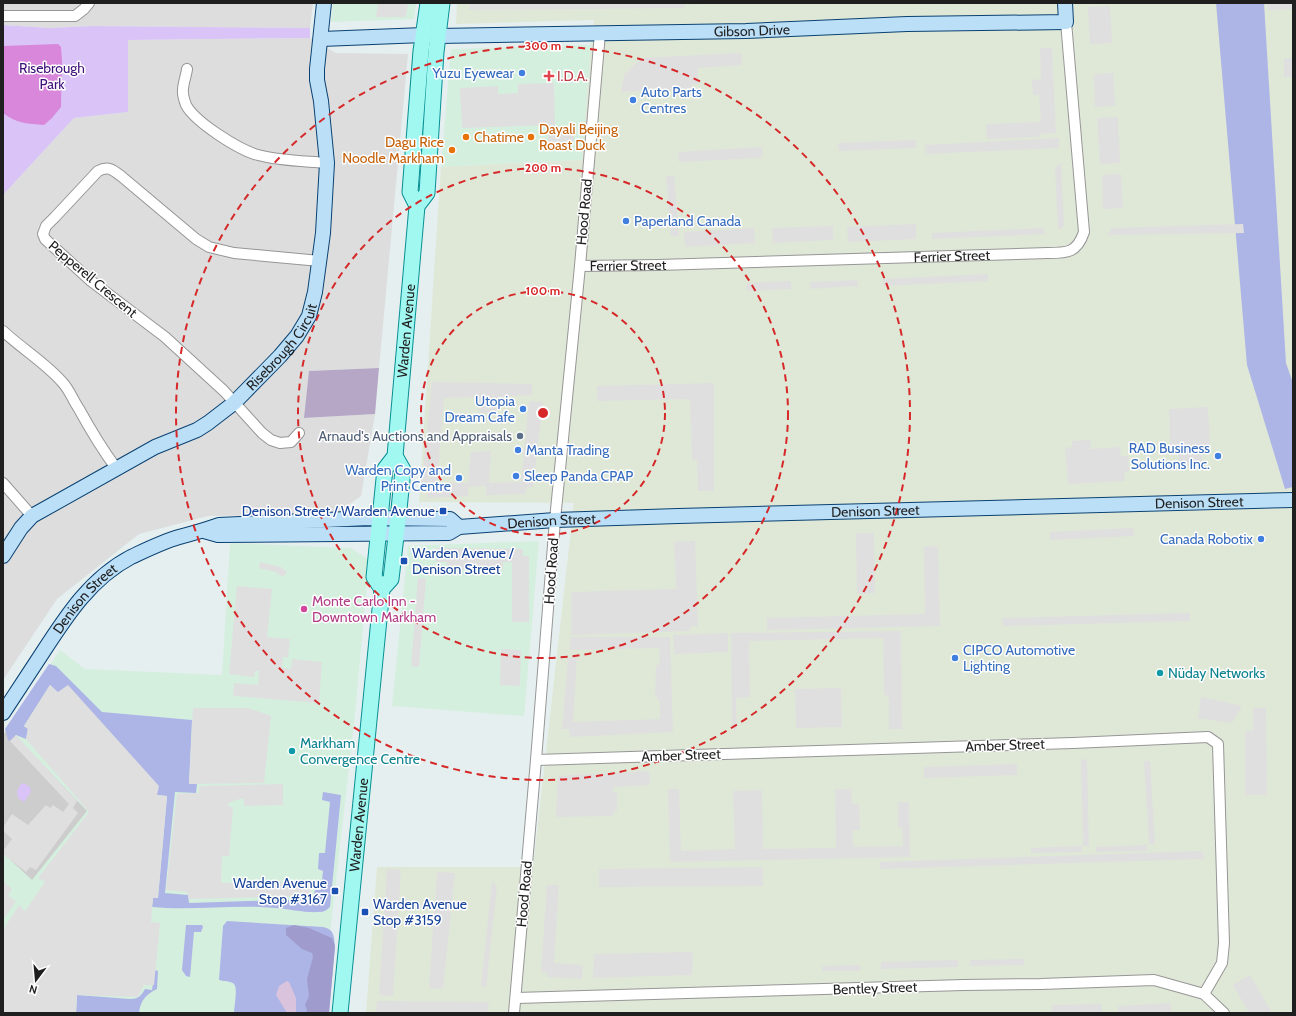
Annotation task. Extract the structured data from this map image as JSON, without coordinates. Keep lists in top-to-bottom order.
{
  "streets": {
    "main road": ["Warden Avenue"],
    "street": [
      "Gibson Drive",
      "Hood Road",
      "Ferrier Street",
      "Pepperell Crescent",
      "Risebrough Circuit",
      "Denison Street",
      "Amber Street",
      "Bentley Street"
    ]
  },
  "crossings": [
    ["Gibson Drive", "Hood Road"],
    ["Gibson Drive", "Ferrier Street"],
    ["Gibson Drive", "Warden Avenue"],
    ["Gibson Drive", "Risebrough Circuit"],
    ["Hood Road", "Ferrier Street"],
    ["Hood Road", "Denison Street"],
    ["Hood Road", "Amber Street"],
    ["Hood Road", "Bentley Street"],
    ["Pepperell Crescent", "Risebrough Circuit"],
    ["Warden Avenue", "Denison Street"],
    ["Amber Street", "Bentley Street"]
  ],
  "parks": ["Risebrough Park"],
  "places": {
    "other": [
      "Yuzu Eyewear",
      "Auto Parts Centres",
      "Chatime",
      "Dayali Beijing Roast Duck",
      "Dagu Rice Noodle Markham",
      "Paperland Canada",
      "Utopia Dream Cafe",
      "Arnaud's Auctions and Appraisals",
      "Manta Trading",
      "RAD Business Solutions Inc.",
      "Sleep Panda CPAP",
      "Warden Copy and Print Centre",
      "Canada Robotix",
      "Monte Carlo Inn - Downtown Markham",
      "CIPCO Automotive Lighting",
      "Nüday Networks",
      "Markham Convergence Centre"
    ],
    "health": ["I.D.A."],
    "transit": [
      "Denison Street / Warden Avenue",
      "Warden Avenue / Denison Street",
      "Warden Avenue Stop #3167",
      "Warden Avenue Stop #3159"
    ]
  },
  "north": "bottom",
  "rings": ["300 m", "200 m", "100 m"]
}
